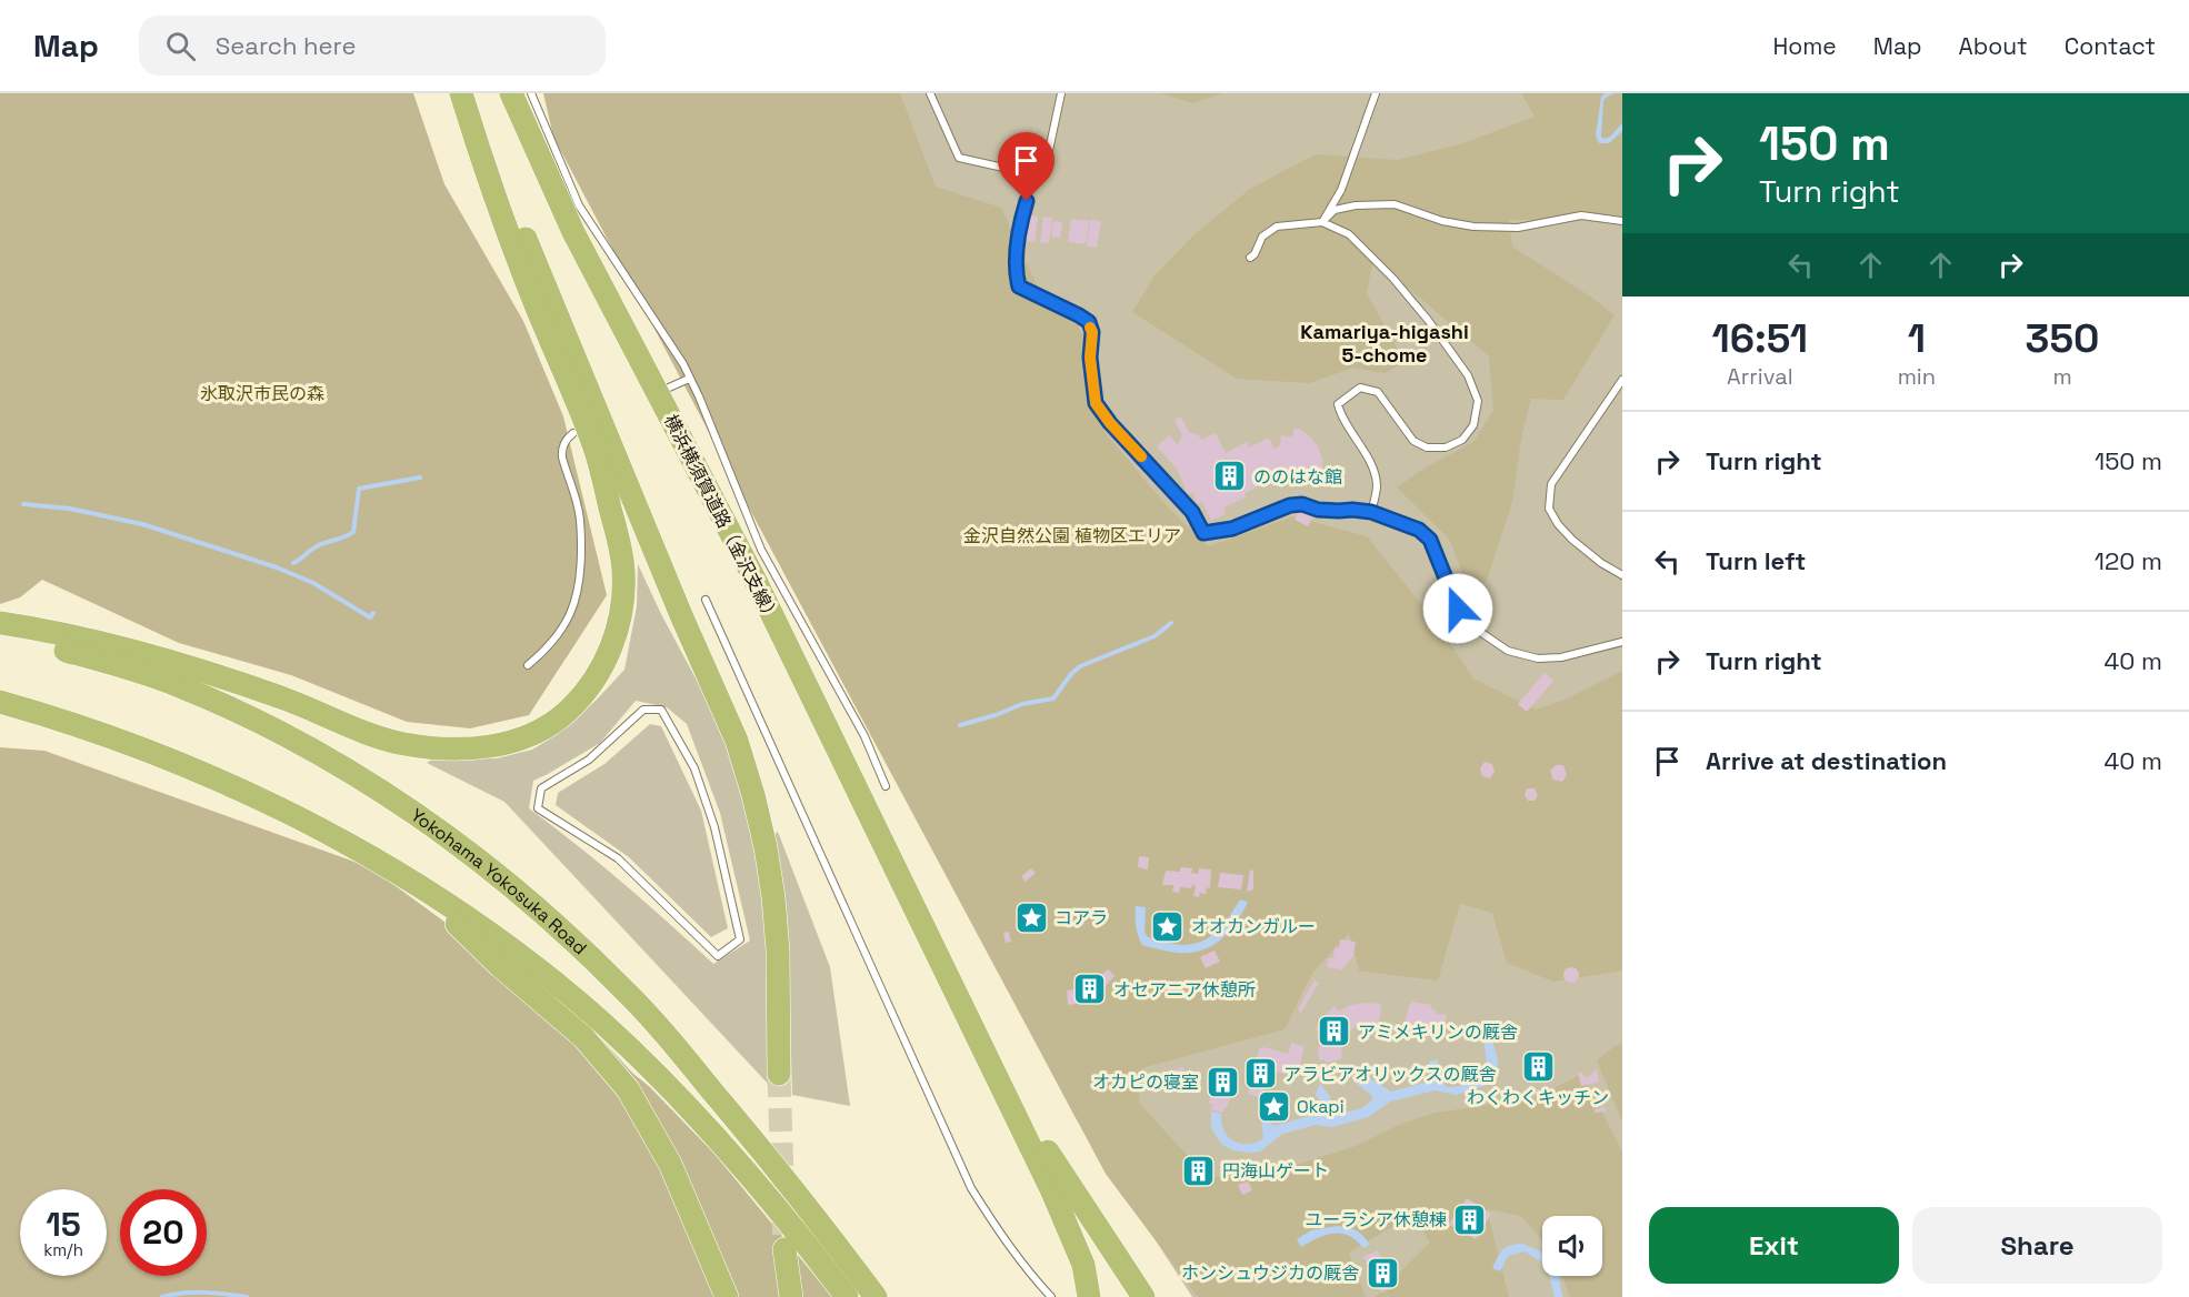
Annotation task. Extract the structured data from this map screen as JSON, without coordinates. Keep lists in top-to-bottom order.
{
  "streets": {
    "highway": ["横浜横須賀道路（金沢支線）", "Yokohama Yokosuka Road"]
  },
  "districts": ["Kamariya-higashi 5-chome"],
  "parks": ["氷取沢市民の森", "金沢自然公園 植物区エリア"],
  "places": {
    "building": [
      "ののはな館",
      "オセアニア休憩所",
      "アミメキリンの厩舎",
      "わくわくキッチン",
      "アラビアオリックスの厩舎",
      "オカピの寝室",
      "円海山ゲート",
      "ユーラシア休憩棟",
      "ホンシュウジカの厩舎"
    ],
    "place": ["コアラ", "オオカンガルー", "Okapi"]
  },
  "page": {
    "header": "Map",
    "search": "Search here",
    "nav": [
      "Home",
      "Map",
      "About",
      "Contact"
    ],
    "turn": ["150 m", "Turn right"],
    "eta": [
      "16:51",
      "Arrival",
      "1",
      "min",
      "350",
      "m"
    ],
    "list": [
      {
        "name": "Turn right",
        "value": "150 m"
      },
      {
        "name": "Turn left",
        "value": "120 m"
      },
      {
        "name": "Turn right",
        "value": "40 m"
      },
      {
        "name": "Arrive at destination",
        "value": "40 m"
      }
    ],
    "speed": "15 km/h",
    "limit": "20",
    "buttons": ["Exit", "Share"]
  }
}
